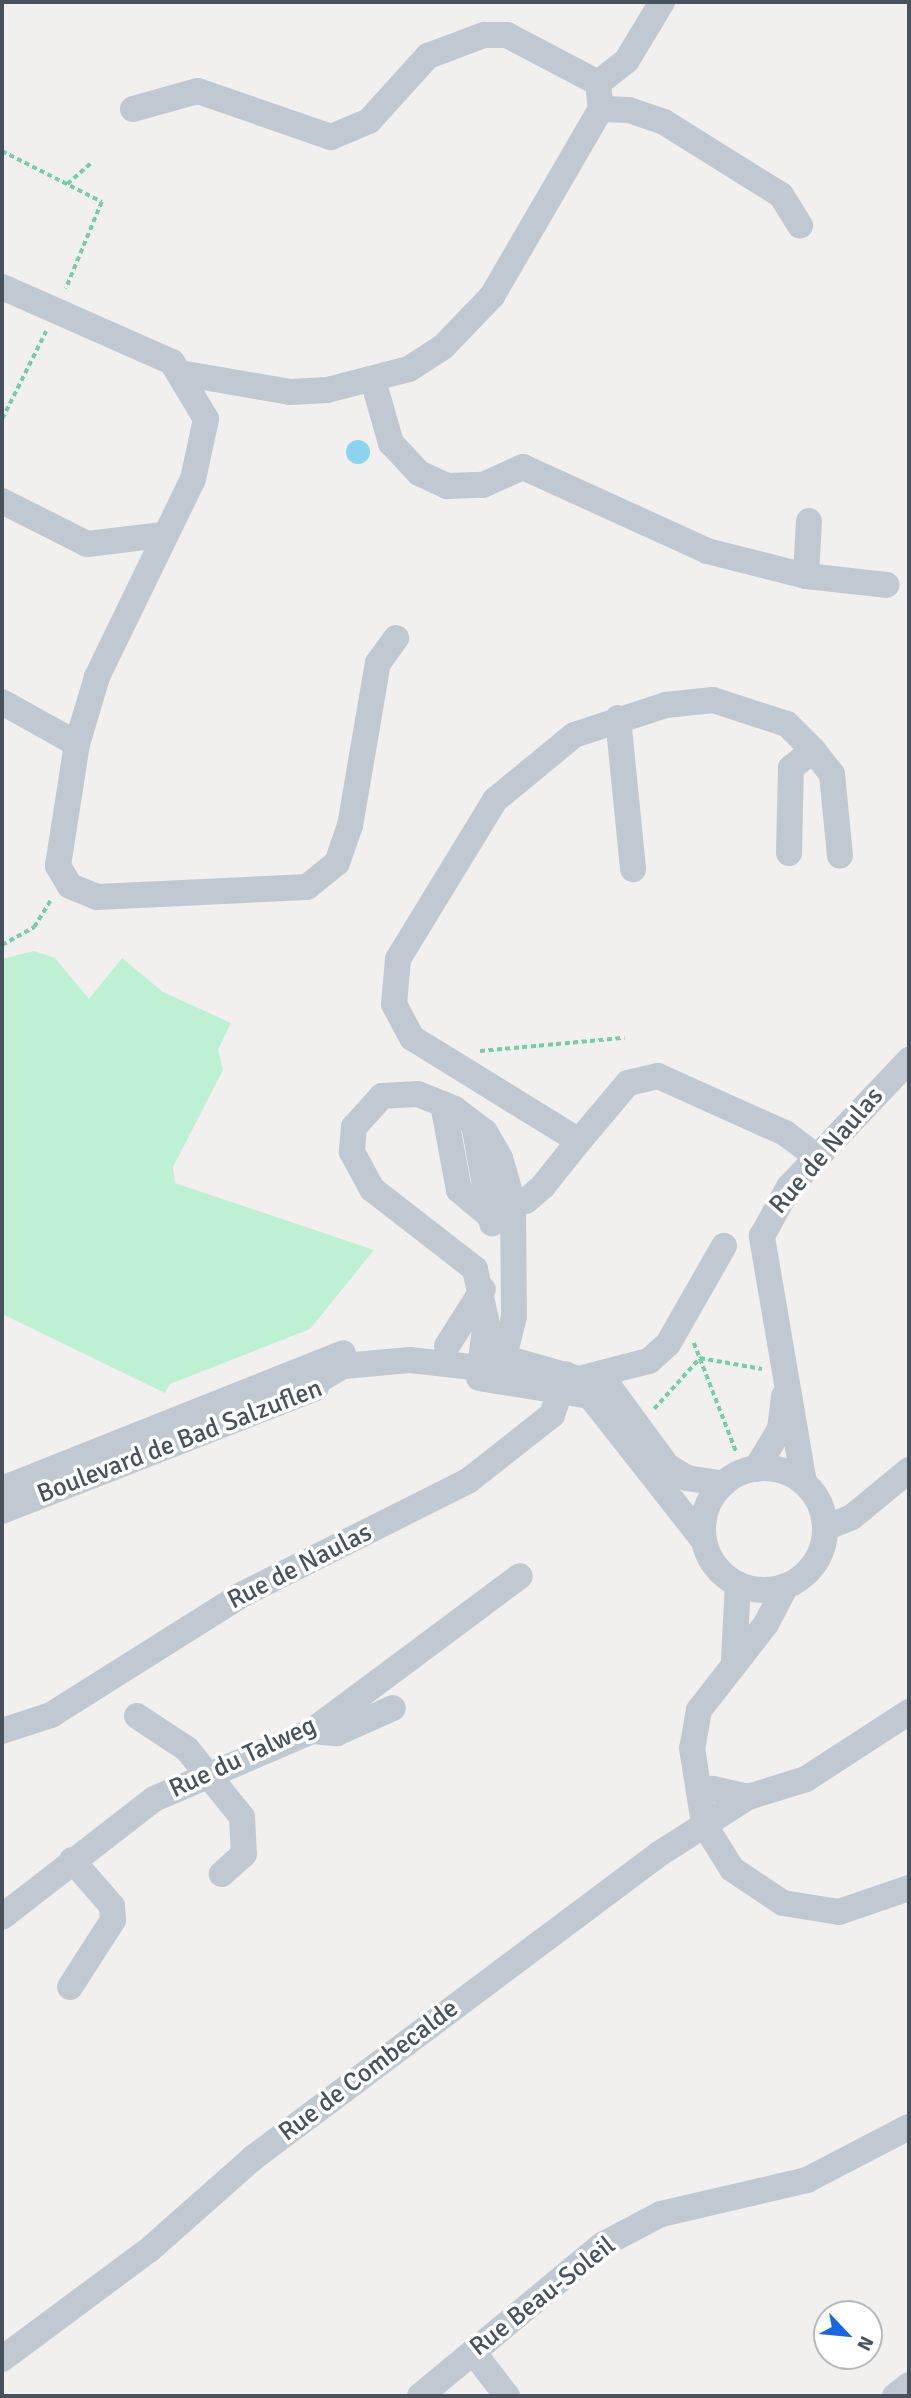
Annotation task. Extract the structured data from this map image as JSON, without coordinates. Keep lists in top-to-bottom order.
{
  "streets": {
    "street": [
      "Rue de Naulas",
      "Boulevard de Bad Salzuflen",
      "Rue du Talweg",
      "Rue de Combecalde",
      "Rue Beau-Soleil"
    ]
  },
  "crossings": [
    ["Rue de Naulas", "Boulevard de Bad Salzuflen"]
  ],
  "north": "bottom right"
}
